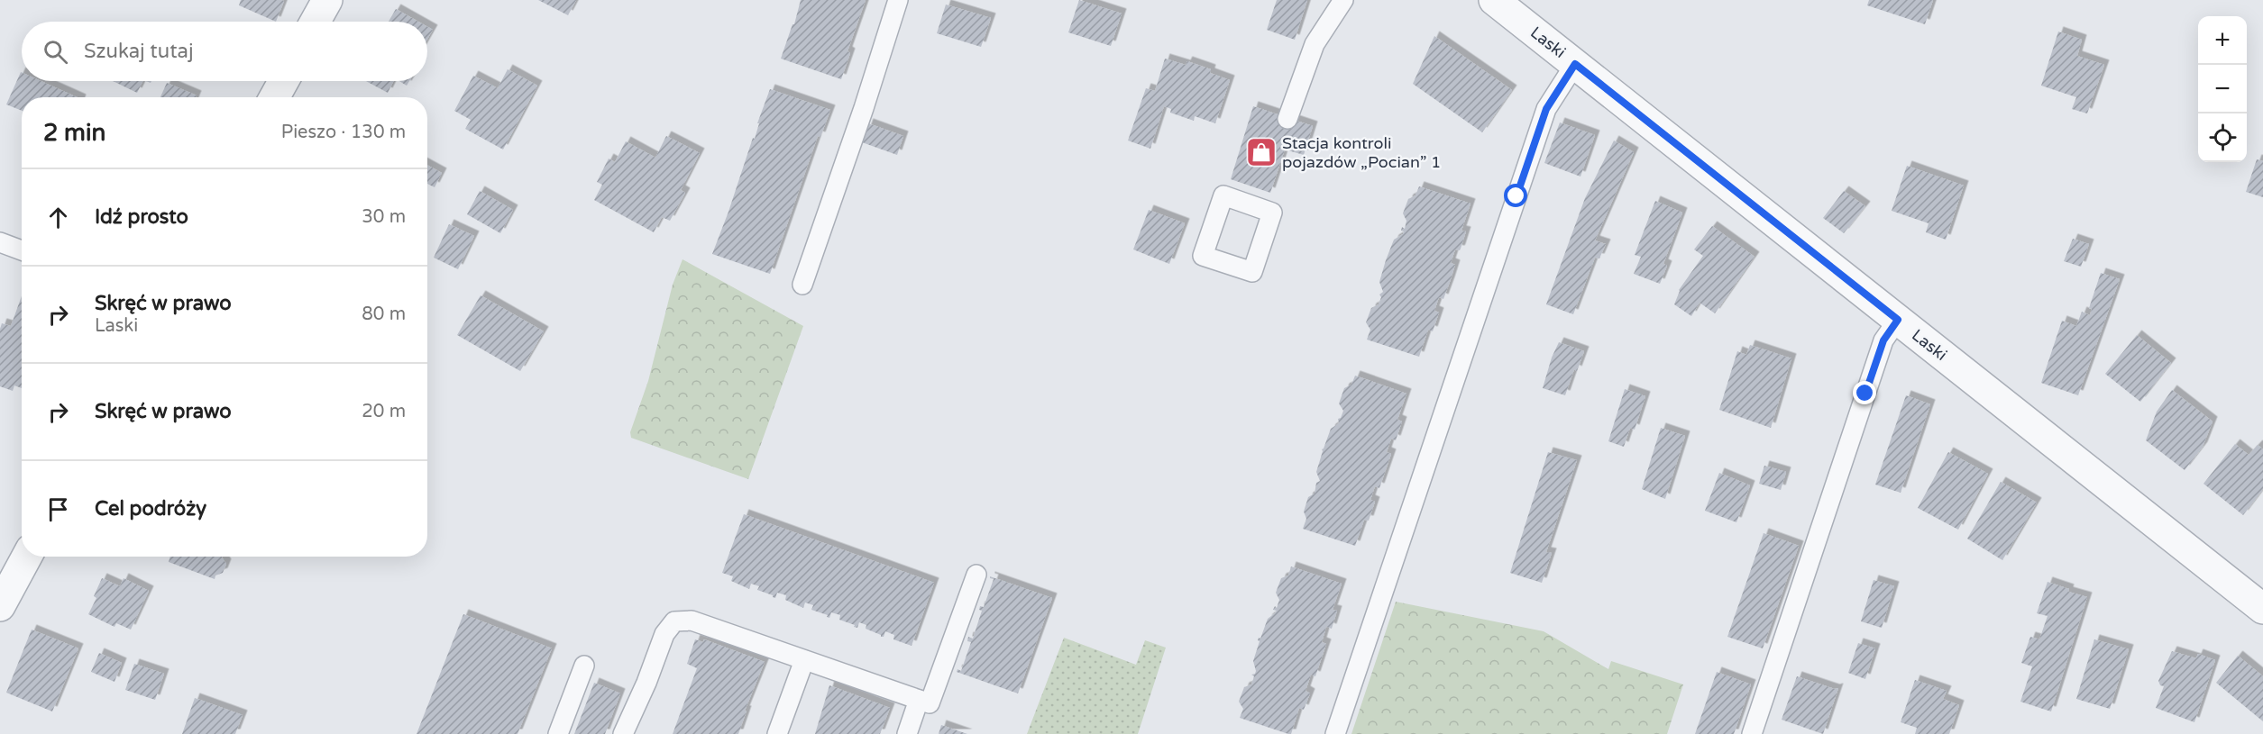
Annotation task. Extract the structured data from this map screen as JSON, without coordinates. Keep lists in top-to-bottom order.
{
  "streets": {
    "street": ["Laski"]
  },
  "places": {
    "shop": ["Stacja kontroli pojazdów „Pocian” 1"]
  },
  "page": {
    "map_buttons": ["+", "−"],
    "search": "Szukaj tutaj",
    "heading": ["2 min", "Pieszo · 130 m"],
    "list": [
      ["Idź prosto", "30 m"],
      ["Skręć w prawo", "Laski", "80 m"],
      ["Skręć w prawo", "20 m"],
      "Cel podróży"
    ]
  }
}
